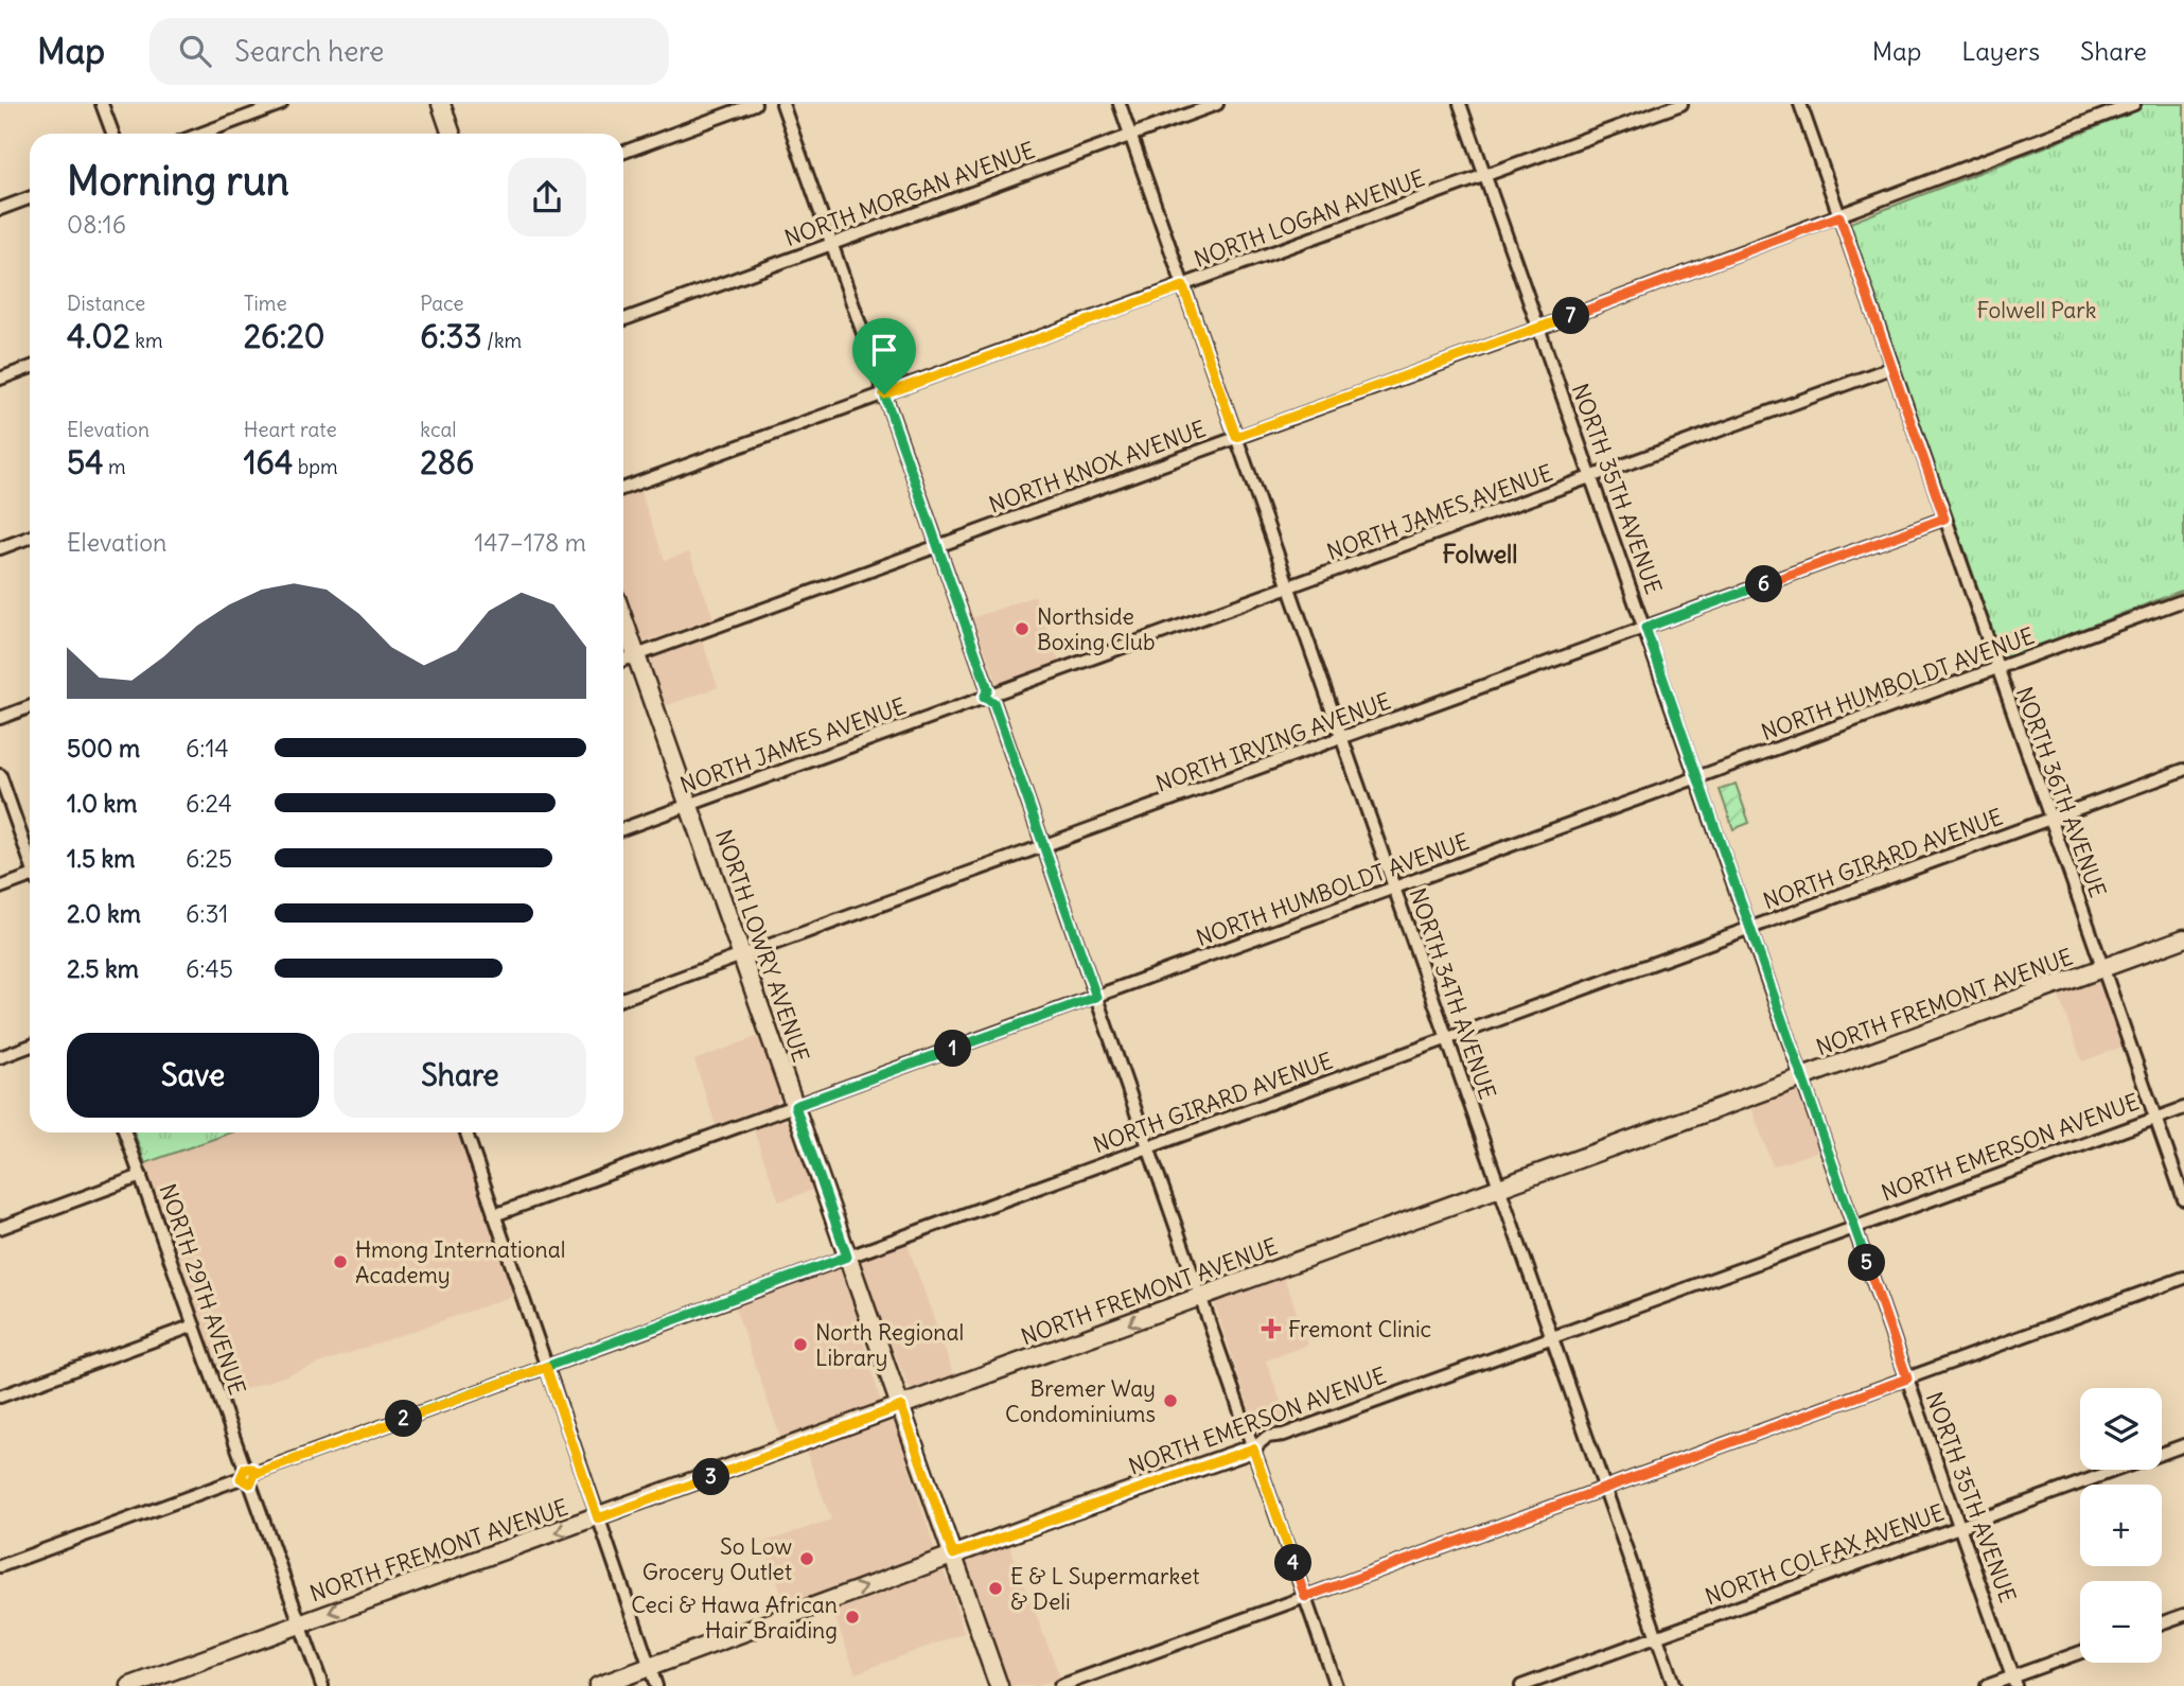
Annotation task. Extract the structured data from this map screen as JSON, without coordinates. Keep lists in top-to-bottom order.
{
  "streets": {
    "street": [
      "NORTH MORGAN AVENUE",
      "NORTH LOGAN AVENUE",
      "NORTH KNOX AVENUE",
      "NORTH 35TH AVENUE",
      "NORTH JAMES AVENUE",
      "NORTH HUMBOLDT AVENUE",
      "NORTH IRVING AVENUE",
      "NORTH 36TH AVENUE",
      "NORTH GIRARD AVENUE",
      "NORTH LOWRY AVENUE",
      "NORTH 34TH AVENUE",
      "NORTH FREMONT AVENUE",
      "NORTH EMERSON AVENUE",
      "NORTH 29TH AVENUE",
      "NORTH COLFAX AVENUE"
    ]
  },
  "crossings": [
    ["NORTH MORGAN AVENUE", "NORTH 34TH AVENUE"],
    ["NORTH LOGAN AVENUE", "NORTH 35TH AVENUE"],
    ["NORTH LOGAN AVENUE", "NORTH 34TH AVENUE"],
    ["NORTH KNOX AVENUE", "NORTH 35TH AVENUE"],
    ["NORTH KNOX AVENUE", "NORTH 36TH AVENUE"],
    ["NORTH KNOX AVENUE", "NORTH LOWRY AVENUE"],
    ["NORTH KNOX AVENUE", "NORTH 34TH AVENUE"],
    ["NORTH 35TH AVENUE", "NORTH JAMES AVENUE"],
    ["NORTH 35TH AVENUE", "NORTH HUMBOLDT AVENUE"],
    ["NORTH 35TH AVENUE", "NORTH IRVING AVENUE"],
    ["NORTH 35TH AVENUE", "NORTH GIRARD AVENUE"],
    ["NORTH 35TH AVENUE", "NORTH FREMONT AVENUE"],
    ["NORTH 35TH AVENUE", "NORTH EMERSON AVENUE"],
    ["NORTH 35TH AVENUE", "NORTH COLFAX AVENUE"],
    ["NORTH JAMES AVENUE", "NORTH 36TH AVENUE"],
    ["NORTH JAMES AVENUE", "NORTH LOWRY AVENUE"],
    ["NORTH JAMES AVENUE", "NORTH 34TH AVENUE"],
    ["NORTH HUMBOLDT AVENUE", "NORTH 36TH AVENUE"],
    ["NORTH HUMBOLDT AVENUE", "NORTH LOWRY AVENUE"],
    ["NORTH HUMBOLDT AVENUE", "NORTH 34TH AVENUE"],
    ["NORTH IRVING AVENUE", "NORTH 36TH AVENUE"],
    ["NORTH IRVING AVENUE", "NORTH LOWRY AVENUE"],
    ["NORTH IRVING AVENUE", "NORTH 34TH AVENUE"],
    ["NORTH 36TH AVENUE", "NORTH GIRARD AVENUE"],
    ["NORTH 36TH AVENUE", "NORTH FREMONT AVENUE"],
    ["NORTH 36TH AVENUE", "NORTH EMERSON AVENUE"],
    ["NORTH GIRARD AVENUE", "NORTH LOWRY AVENUE"],
    ["NORTH GIRARD AVENUE", "NORTH 34TH AVENUE"],
    ["NORTH GIRARD AVENUE", "NORTH 29TH AVENUE"],
    ["NORTH LOWRY AVENUE", "NORTH FREMONT AVENUE"],
    ["NORTH LOWRY AVENUE", "NORTH EMERSON AVENUE"],
    ["NORTH 34TH AVENUE", "NORTH FREMONT AVENUE"],
    ["NORTH 34TH AVENUE", "NORTH EMERSON AVENUE"],
    ["NORTH 34TH AVENUE", "NORTH COLFAX AVENUE"],
    ["NORTH FREMONT AVENUE", "NORTH 29TH AVENUE"]
  ],
  "districts": ["Folwell"],
  "parks": ["Folwell Park"],
  "places": {
    "other": [
      "Northside Boxing Club",
      "Hmong International Academy",
      "North Regional Library",
      "Bremer Way Condominiums",
      "So Low Grocery Outlet",
      "E & L Supermarket & Deli",
      "Ceci & Hawa African Hair Braiding"
    ],
    "health": ["Fremont Clinic"]
  },
  "page": {
    "header": "Map",
    "search": "Search here",
    "nav": ["Map", "Layers", "Share"],
    "heading": ["Morning run", "08:16"],
    "stats": [
      ["Distance", "4.02 km"],
      ["Time", "26:20"],
      ["Pace", "6:33 /km"],
      ["Elevation", "54 m"],
      ["Heart rate", "164 bpm"],
      ["kcal", "286"]
    ],
    "pins": [
      "7",
      "6",
      "1",
      "5",
      "2",
      "3",
      "4"
    ],
    "chart": ["Elevation", "147–178 m"],
    "list": [
      {
        "name": "500 m",
        "note": "6:14"
      },
      {
        "name": "1.0 km",
        "note": "6:24"
      },
      {
        "name": "1.5 km",
        "note": "6:25"
      },
      {
        "name": "2.0 km",
        "note": "6:31"
      },
      {
        "name": "2.5 km",
        "note": "6:45"
      }
    ],
    "buttons": ["Save", "Share"],
    "map_buttons": ["+", "−"]
  }
}
